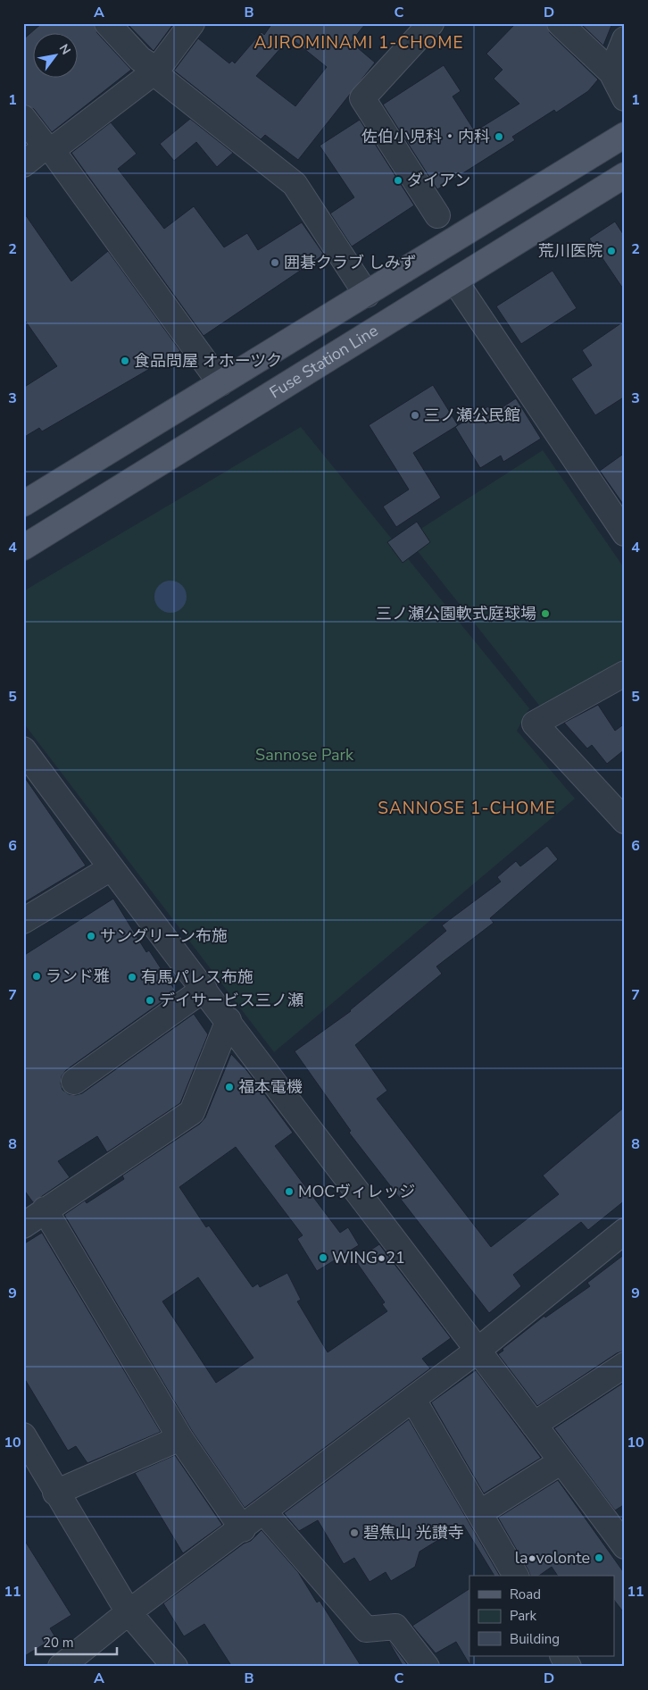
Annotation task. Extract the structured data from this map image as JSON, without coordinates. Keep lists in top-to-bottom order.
{
  "streets": {
    "main road": ["Fuse Station Line"]
  },
  "districts": ["AJIROMINAMI 1-CHOME", "SANNOSE 1-CHOME"],
  "parks": ["Sannose Park"],
  "places": [
    "佐伯小児科・内科",
    "ダイアン",
    "荒川医院",
    "囲碁クラブ しみず",
    "食品問屋 オホーツク",
    "三ノ瀬公民館",
    "三ノ瀬公園軟式庭球場",
    "サングリーン布施",
    "ランド雅",
    "有馬パレス布施",
    "デイサービス三ノ瀬",
    "福本電機",
    "MOCヴィレッジ",
    "WING•21",
    "碧焦山 光讃寺",
    "la•volonte"
  ],
  "legend": ["Road", "Park", "Building"],
  "scale_bar": "20 m",
  "north": "top right",
  "grid": {
    "columns": [
      "A",
      "B",
      "C",
      "D"
    ],
    "rows": [
      "1",
      "2",
      "3",
      "4",
      "5",
      "6",
      "7",
      "8",
      "9",
      "10",
      "11"
    ]
  }
}
